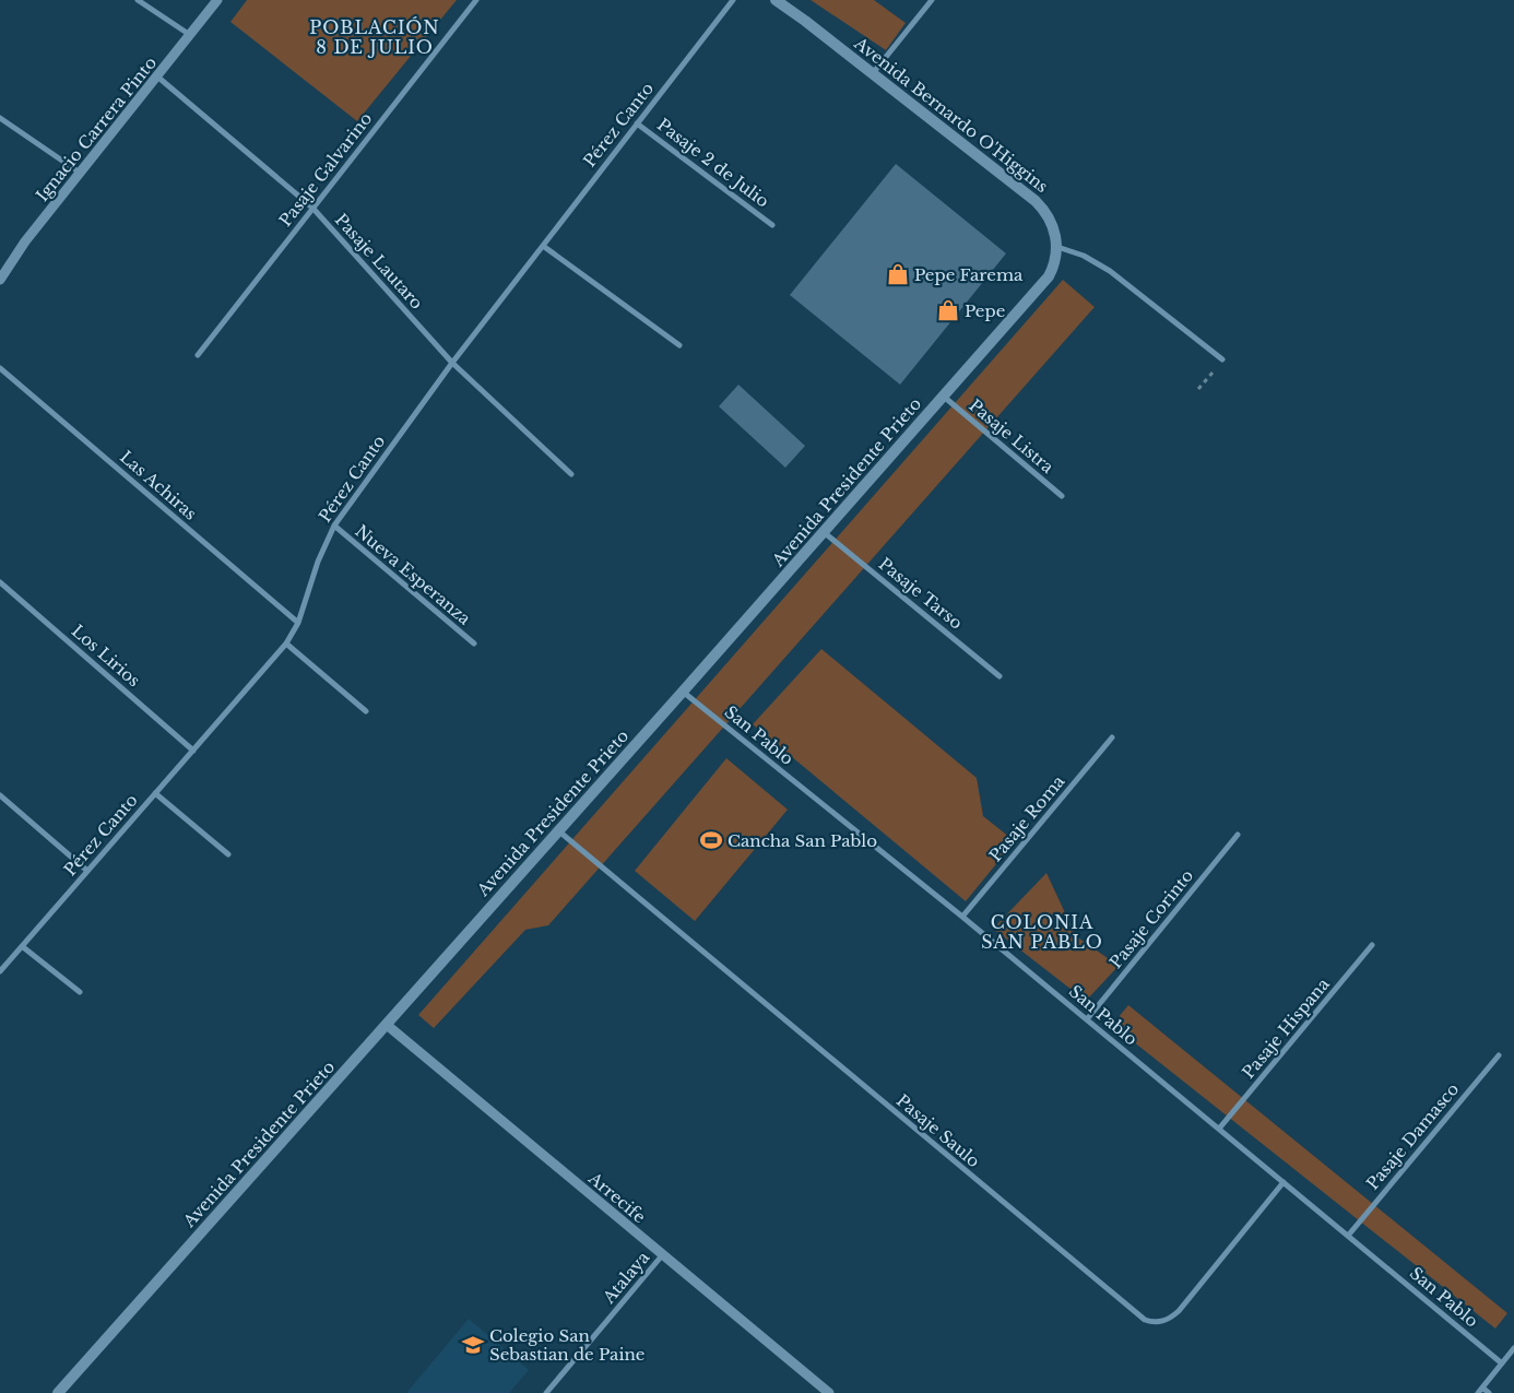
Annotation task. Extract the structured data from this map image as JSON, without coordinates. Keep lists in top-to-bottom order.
{
  "streets": {
    "main road": ["Avenida Bernardo O'Higgins", "Avenida Presidente Prieto"],
    "street": [
      "Pérez Canto",
      "Ignacio Carrera Pinto",
      "Pasaje 2 de Julio",
      "Pasaje Galvarino",
      "Pasaje Lautaro",
      "Pasaje Listra",
      "Las Achiras",
      "Nueva Esperanza",
      "Pasaje Tarso",
      "Los Lirios",
      "San Pablo",
      "Pasaje Roma",
      "Pasaje Corinto",
      "Pasaje Hispana",
      "Pasaje Saulo",
      "Pasaje Damasco",
      "Arrecife",
      "Atalaya"
    ]
  },
  "crossings": [
    ["Avenida Bernardo O'Higgins", "Avenida Presidente Prieto"],
    ["Pérez Canto", "Pasaje 2 de Julio"],
    ["Pérez Canto", "Pasaje Lautaro"],
    ["Pérez Canto", "Las Achiras"],
    ["Pérez Canto", "Nueva Esperanza"],
    ["Pérez Canto", "Los Lirios"],
    ["Ignacio Carrera Pinto", "Pasaje Lautaro"],
    ["Pasaje Galvarino", "Pasaje Lautaro"],
    ["Pasaje Listra", "Avenida Presidente Prieto"],
    ["Avenida Presidente Prieto", "Pasaje Tarso"],
    ["Avenida Presidente Prieto", "San Pablo"],
    ["Avenida Presidente Prieto", "Pasaje Saulo"],
    ["Avenida Presidente Prieto", "Arrecife"],
    ["San Pablo", "Pasaje Roma"],
    ["San Pablo", "Pasaje Corinto"],
    ["San Pablo", "Pasaje Hispana"],
    ["San Pablo", "Pasaje Saulo"],
    ["San Pablo", "Pasaje Damasco"],
    ["Arrecife", "Atalaya"]
  ],
  "districts": ["POBLACIÓN 8 DE JULIO", "COLONIA SAN PABLO"],
  "places": {
    "shop": ["Pepe Farema", "Pepe"],
    "sports": ["Cancha San Pablo"],
    "school or university": ["Colegio San Sebastian de Paine"]
  }
}
